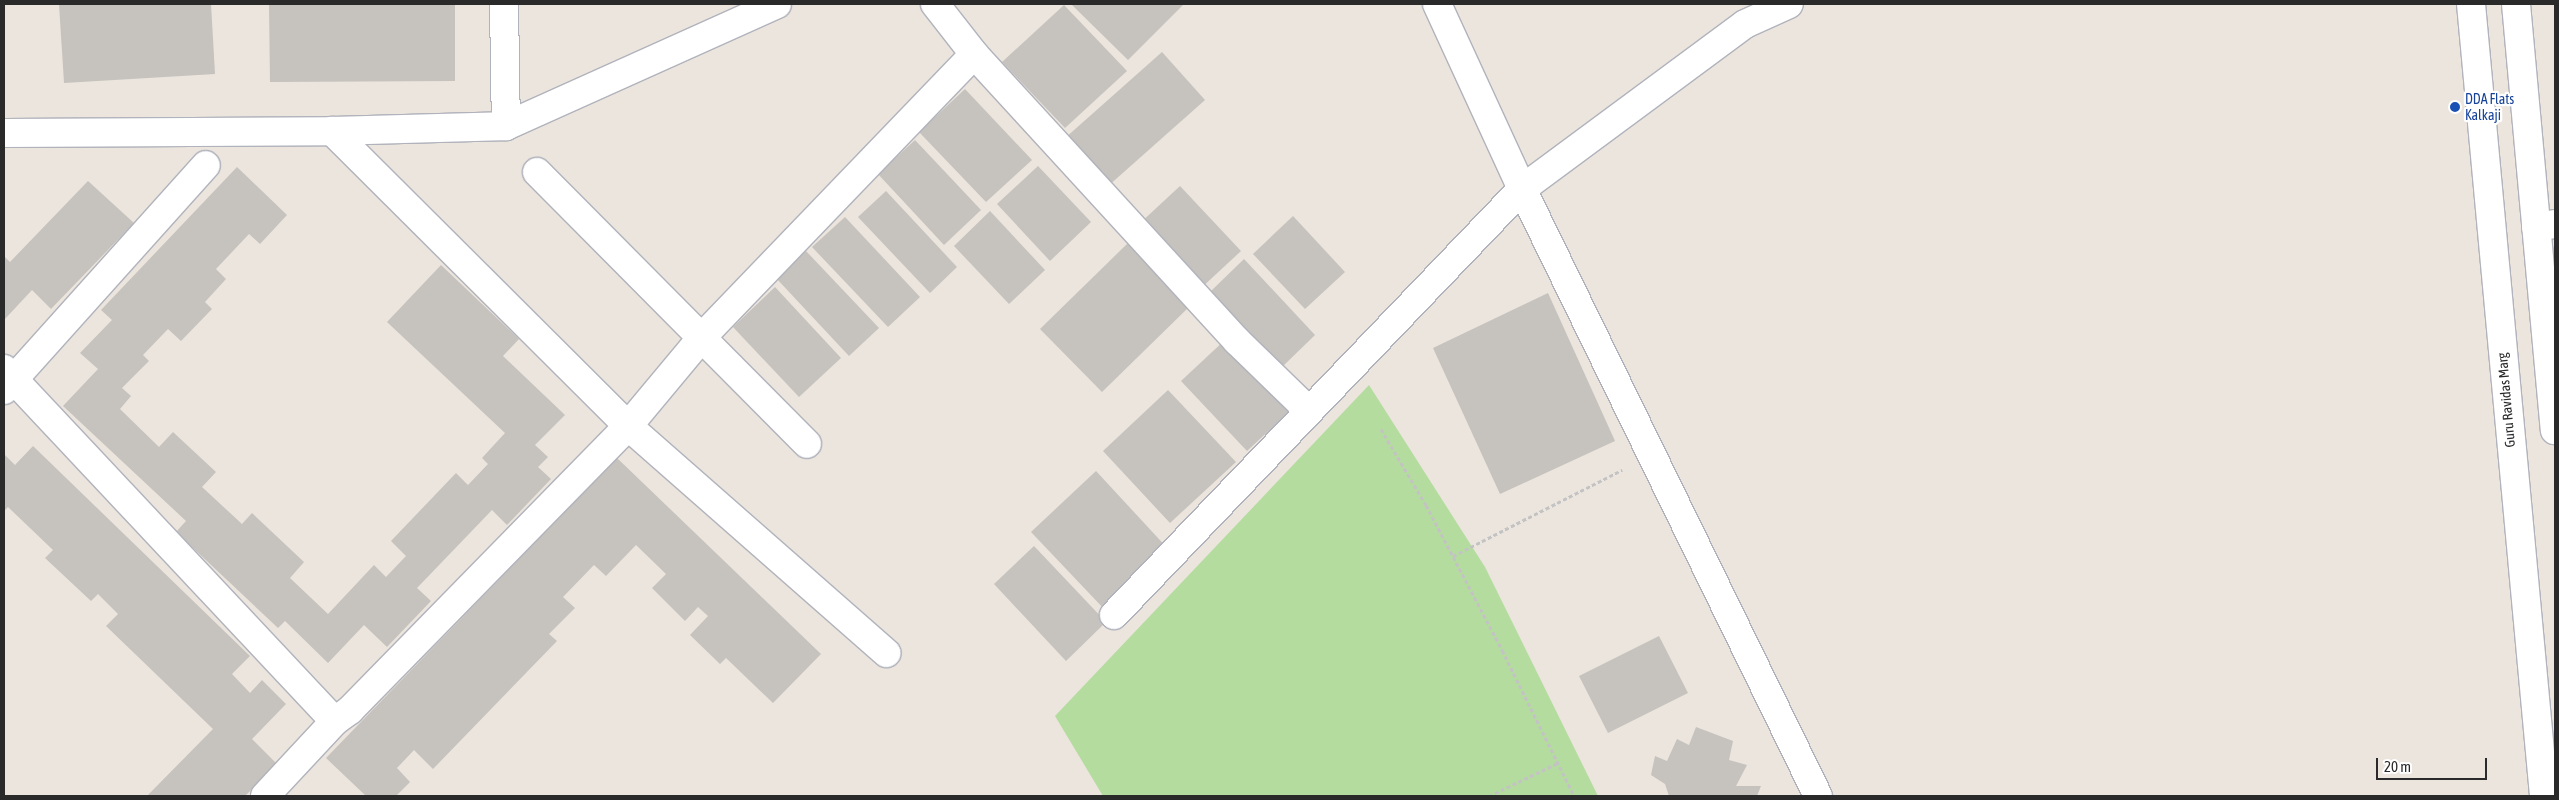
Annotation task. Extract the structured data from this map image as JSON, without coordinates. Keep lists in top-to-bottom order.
{
  "streets": {
    "street": ["Guru Ravidas Marg"]
  },
  "places": ["DDA Flats Kalkaji"],
  "scale_bar": "20 m"
}
